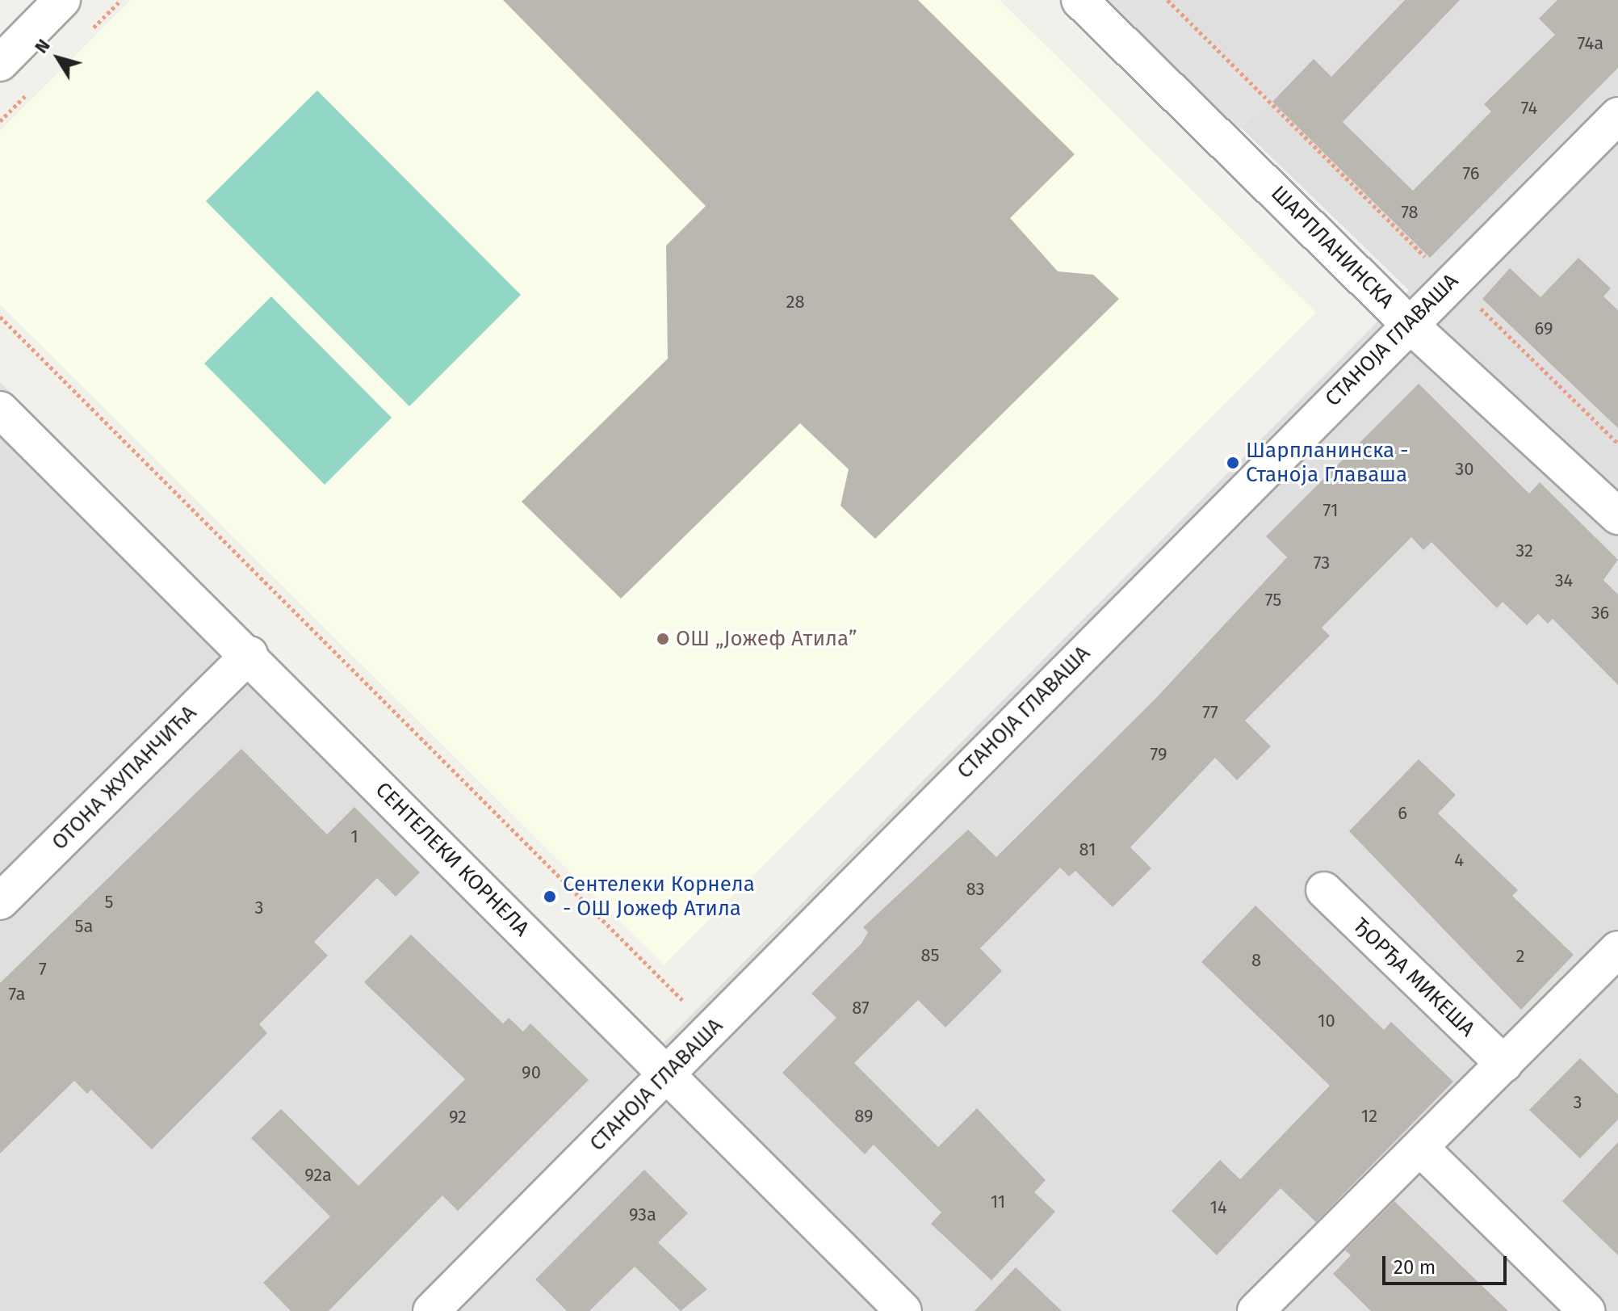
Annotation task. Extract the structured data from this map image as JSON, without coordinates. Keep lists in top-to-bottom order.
{
  "streets": {
    "street": [
      "ШАРПЛАНИНСКА",
      "СТАНОЈА ГЛАВАША",
      "ОТОНА ЖУПАНЧИЋА",
      "СЕНТЕЛЕКИ КОРНЕЛА",
      "ЂОРЂА МИКЕША"
    ]
  },
  "crossings": [
    ["ШАРПЛАНИНСКА", "СТАНОЈА ГЛАВАША"],
    ["СТАНОЈА ГЛАВАША", "СЕНТЕЛЕКИ КОРНЕЛА"],
    ["ОТОНА ЖУПАНЧИЋА", "СЕНТЕЛЕКИ КОРНЕЛА"]
  ],
  "places": ["Шарпланинска - Станоја Главаша", "ОШ „Јожеф Атила”", "Сентелеки Корнела - ОШ Јожеф Атила"],
  "house_numbers": [
    "74a",
    "74",
    "76",
    "78",
    "28",
    "69",
    "30",
    "71",
    "32",
    "73",
    "34",
    "75",
    "36",
    "77",
    "79",
    "6",
    "1",
    "81",
    "4",
    "83",
    "5",
    "3",
    "5a",
    "85",
    "2",
    "8",
    "7",
    "7a",
    "87",
    "10",
    "90",
    "3",
    "89",
    "12",
    "92",
    "92a",
    "11",
    "14",
    "93a"
  ],
  "scale_bar": "20 m",
  "north": "top left"
}
